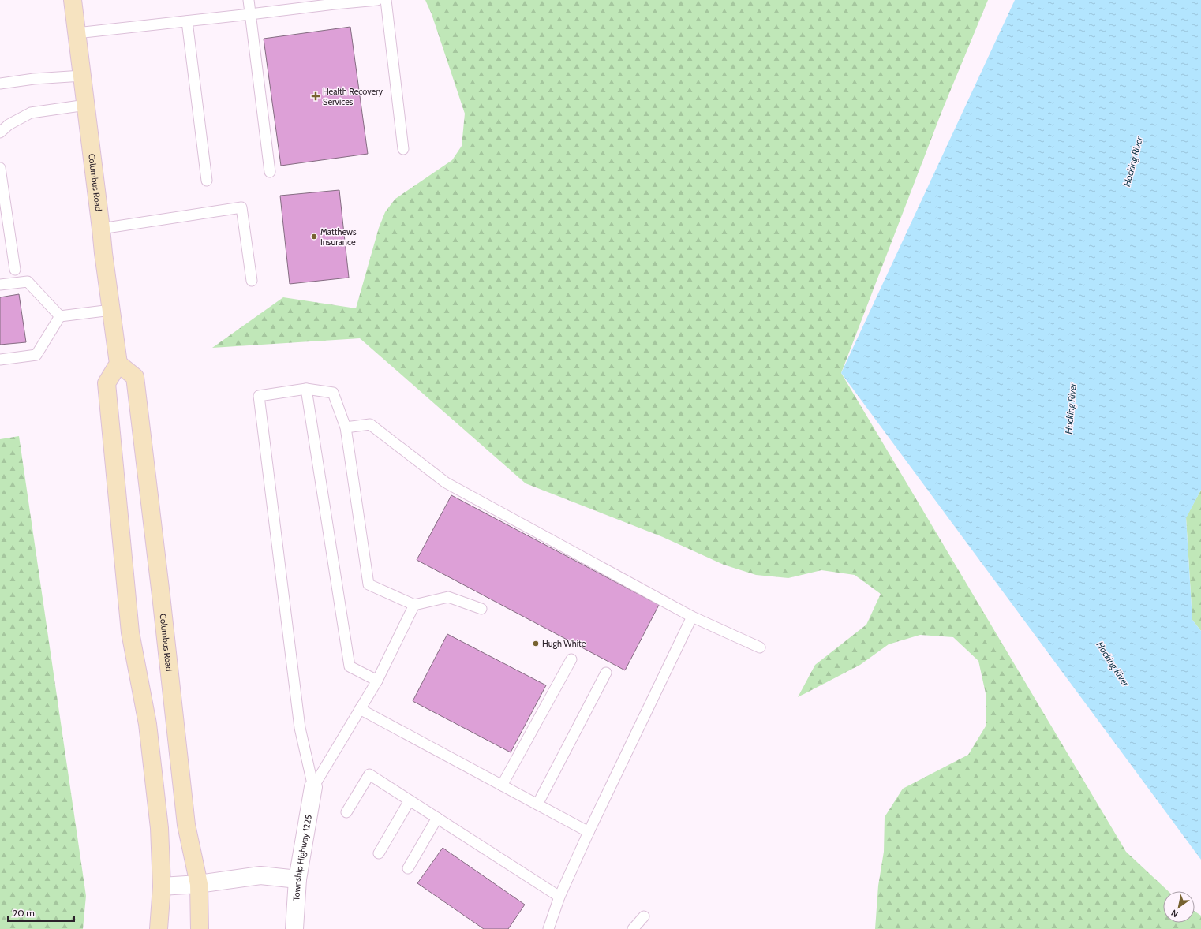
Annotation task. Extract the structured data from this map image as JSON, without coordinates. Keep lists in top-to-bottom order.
{
  "streets": {
    "main road": ["Columbus Road"],
    "street": ["Township Highway 1225"]
  },
  "water": ["Hocking River"],
  "places": {
    "health": ["Health Recovery Services"],
    "other": ["Matthews Insurance", "Hugh White"]
  },
  "scale_bar": "20 m",
  "north": "bottom left"
}
